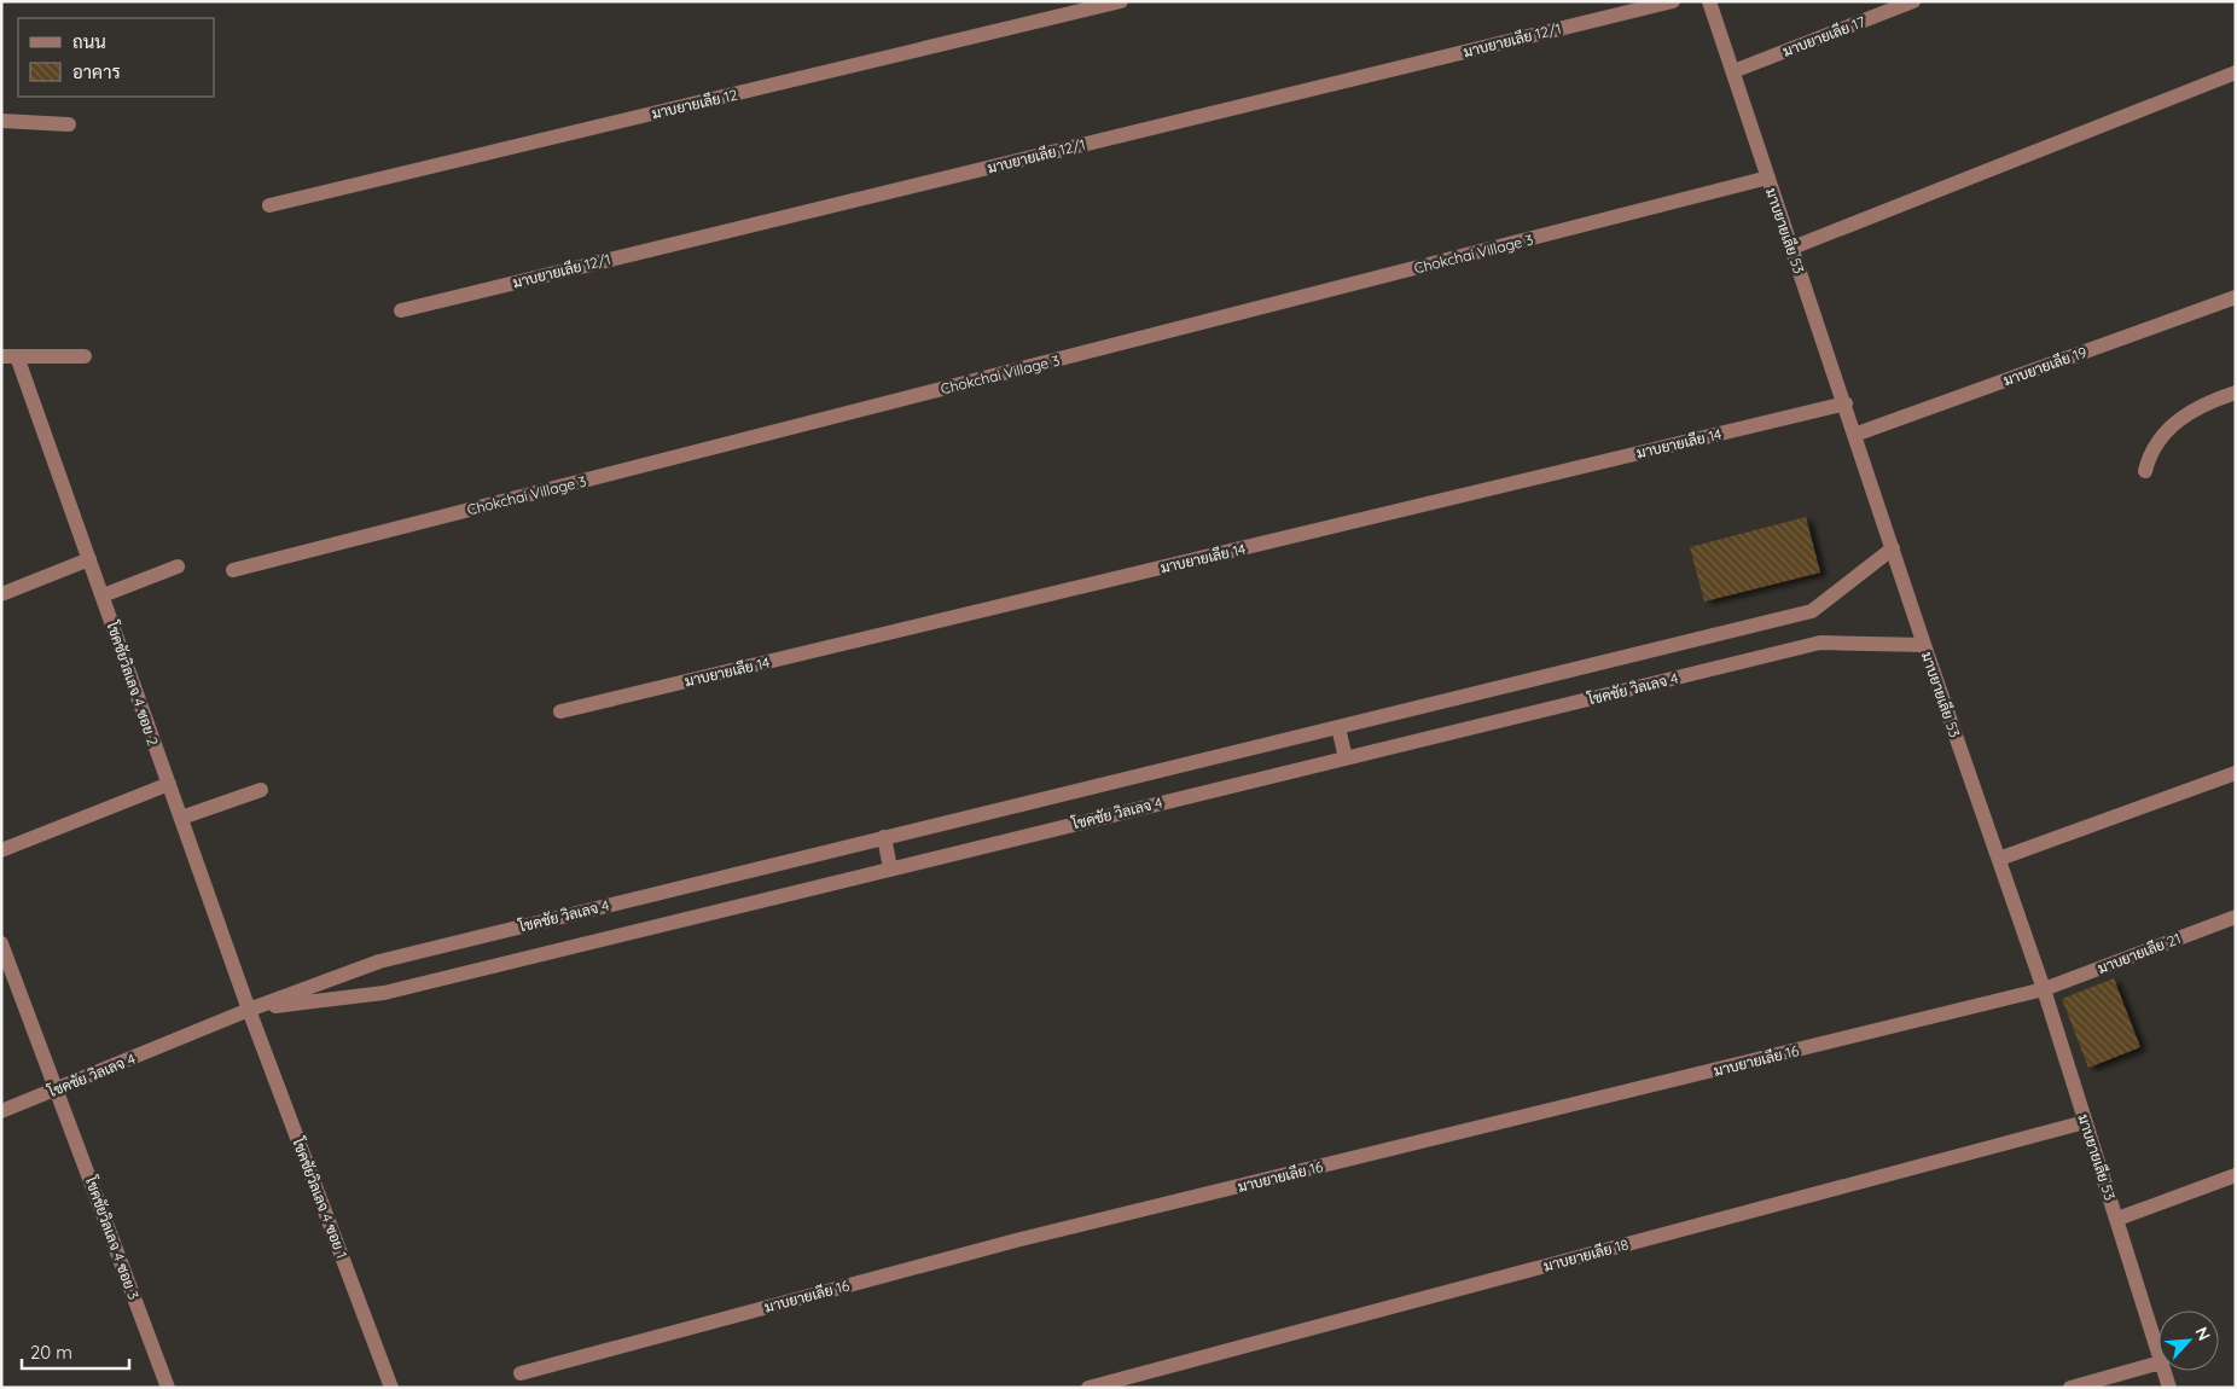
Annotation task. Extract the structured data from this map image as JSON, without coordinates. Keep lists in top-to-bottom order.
{
  "streets": {
    "street": [
      "มาบยายเลีย 17",
      "มาบยายเลีย 12/1",
      "มาบยายเลีย 12",
      "มาบยายเลีย 53",
      "Chokchai Village 3",
      "มาบยายเลีย 19",
      "มาบยายเลีย 14",
      "โชคชัยวิลเลจ 4 ซอย 2",
      "โชคชัย วิลเลจ 4",
      "มาบยายเลีย 21",
      "มาบยายเลีย 16",
      "โชคชัยวิลเลจ 4 ซอย 1",
      "โชคชัยวิลเลจ 4 ซอย 3",
      "มาบยายเลีย 18"
    ]
  },
  "crossings": [
    ["มาบยายเลีย 17", "มาบยายเลีย 53"],
    ["มาบยายเลีย 53", "Chokchai Village 3"],
    ["มาบยายเลีย 53", "มาบยายเลีย 19"],
    ["มาบยายเลีย 53", "มาบยายเลีย 14"],
    ["มาบยายเลีย 53", "โชคชัย วิลเลจ 4"],
    ["มาบยายเลีย 53", "มาบยายเลีย 21"],
    ["มาบยายเลีย 53", "มาบยายเลีย 16"],
    ["มาบยายเลีย 53", "มาบยายเลีย 18"],
    ["โชคชัยวิลเลจ 4 ซอย 2", "โชคชัย วิลเลจ 4"],
    ["โชคชัยวิลเลจ 4 ซอย 2", "โชคชัยวิลเลจ 4 ซอย 1"],
    ["โชคชัย วิลเลจ 4", "โชคชัยวิลเลจ 4 ซอย 1"],
    ["โชคชัย วิลเลจ 4", "โชคชัยวิลเลจ 4 ซอย 3"],
    ["มาบยายเลีย 21", "มาบยายเลีย 16"]
  ],
  "legend": ["ถนน", "อาคาร"],
  "scale_bar": "20 m",
  "north": "top right"
}
